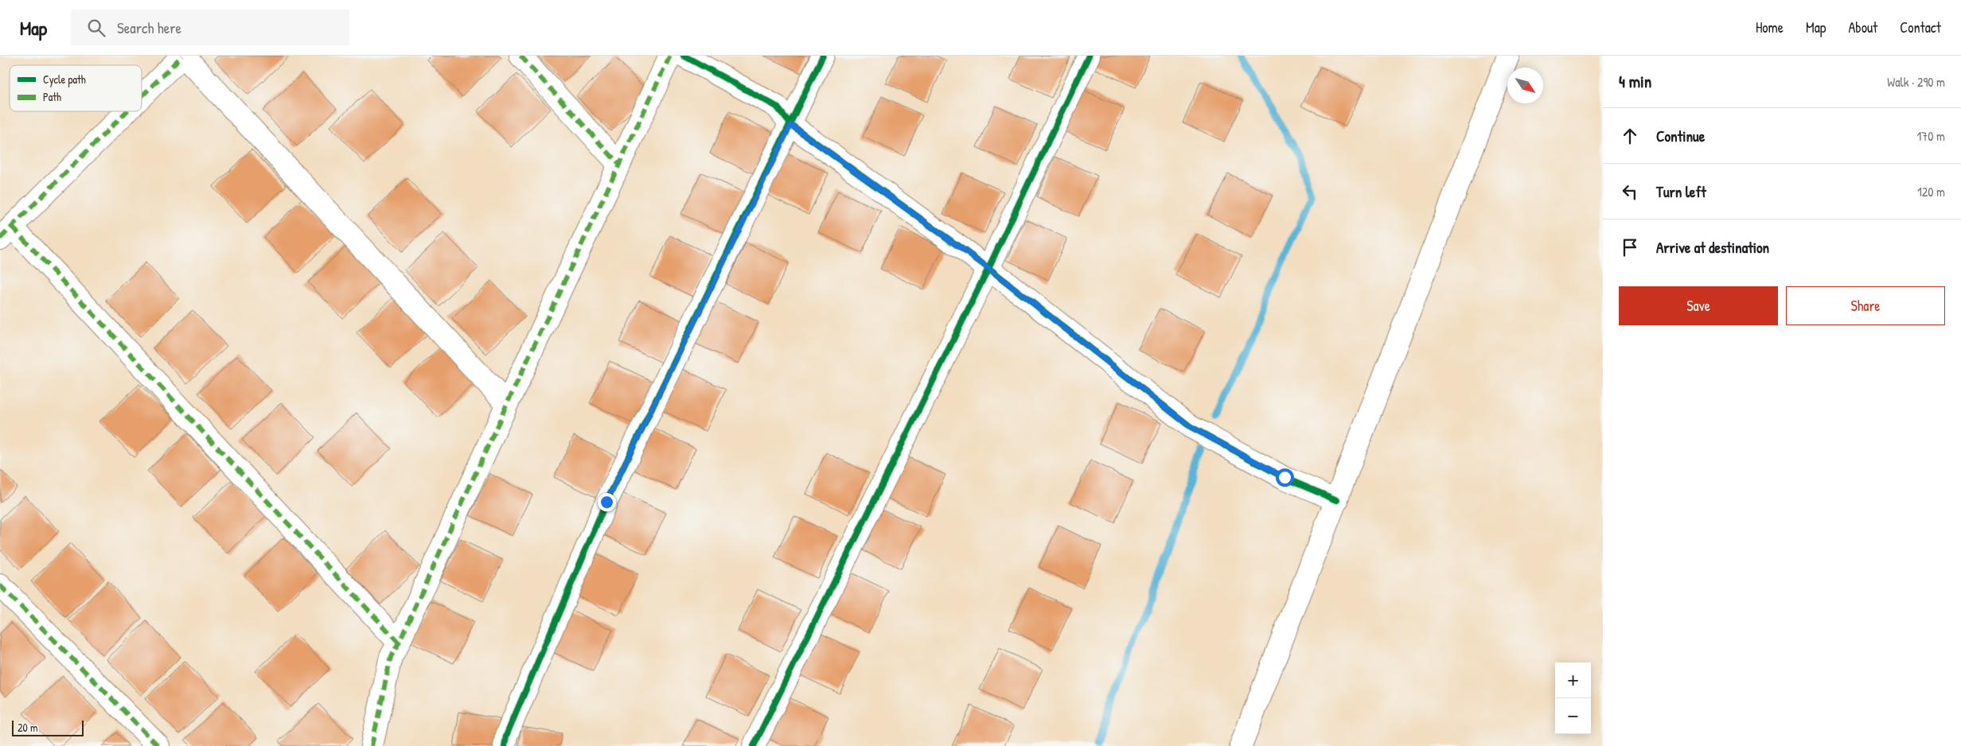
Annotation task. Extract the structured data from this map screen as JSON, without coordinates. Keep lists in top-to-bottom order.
{
  "legend": ["Cycle path", "Path"],
  "scale_bar": "20 m",
  "north": "bottom right",
  "page": {
    "header": "Map",
    "search": "Search here",
    "nav": [
      "Home",
      "Map",
      "About",
      "Contact"
    ],
    "heading": ["4 min", "Walk · 290 m"],
    "list": [
      ["Continue", "170 m"],
      ["Turn left", "120 m"],
      "Arrive at destination"
    ],
    "buttons": ["Save", "Share"],
    "map_buttons": ["+", "−"],
    "scale": "20 m"
  }
}
